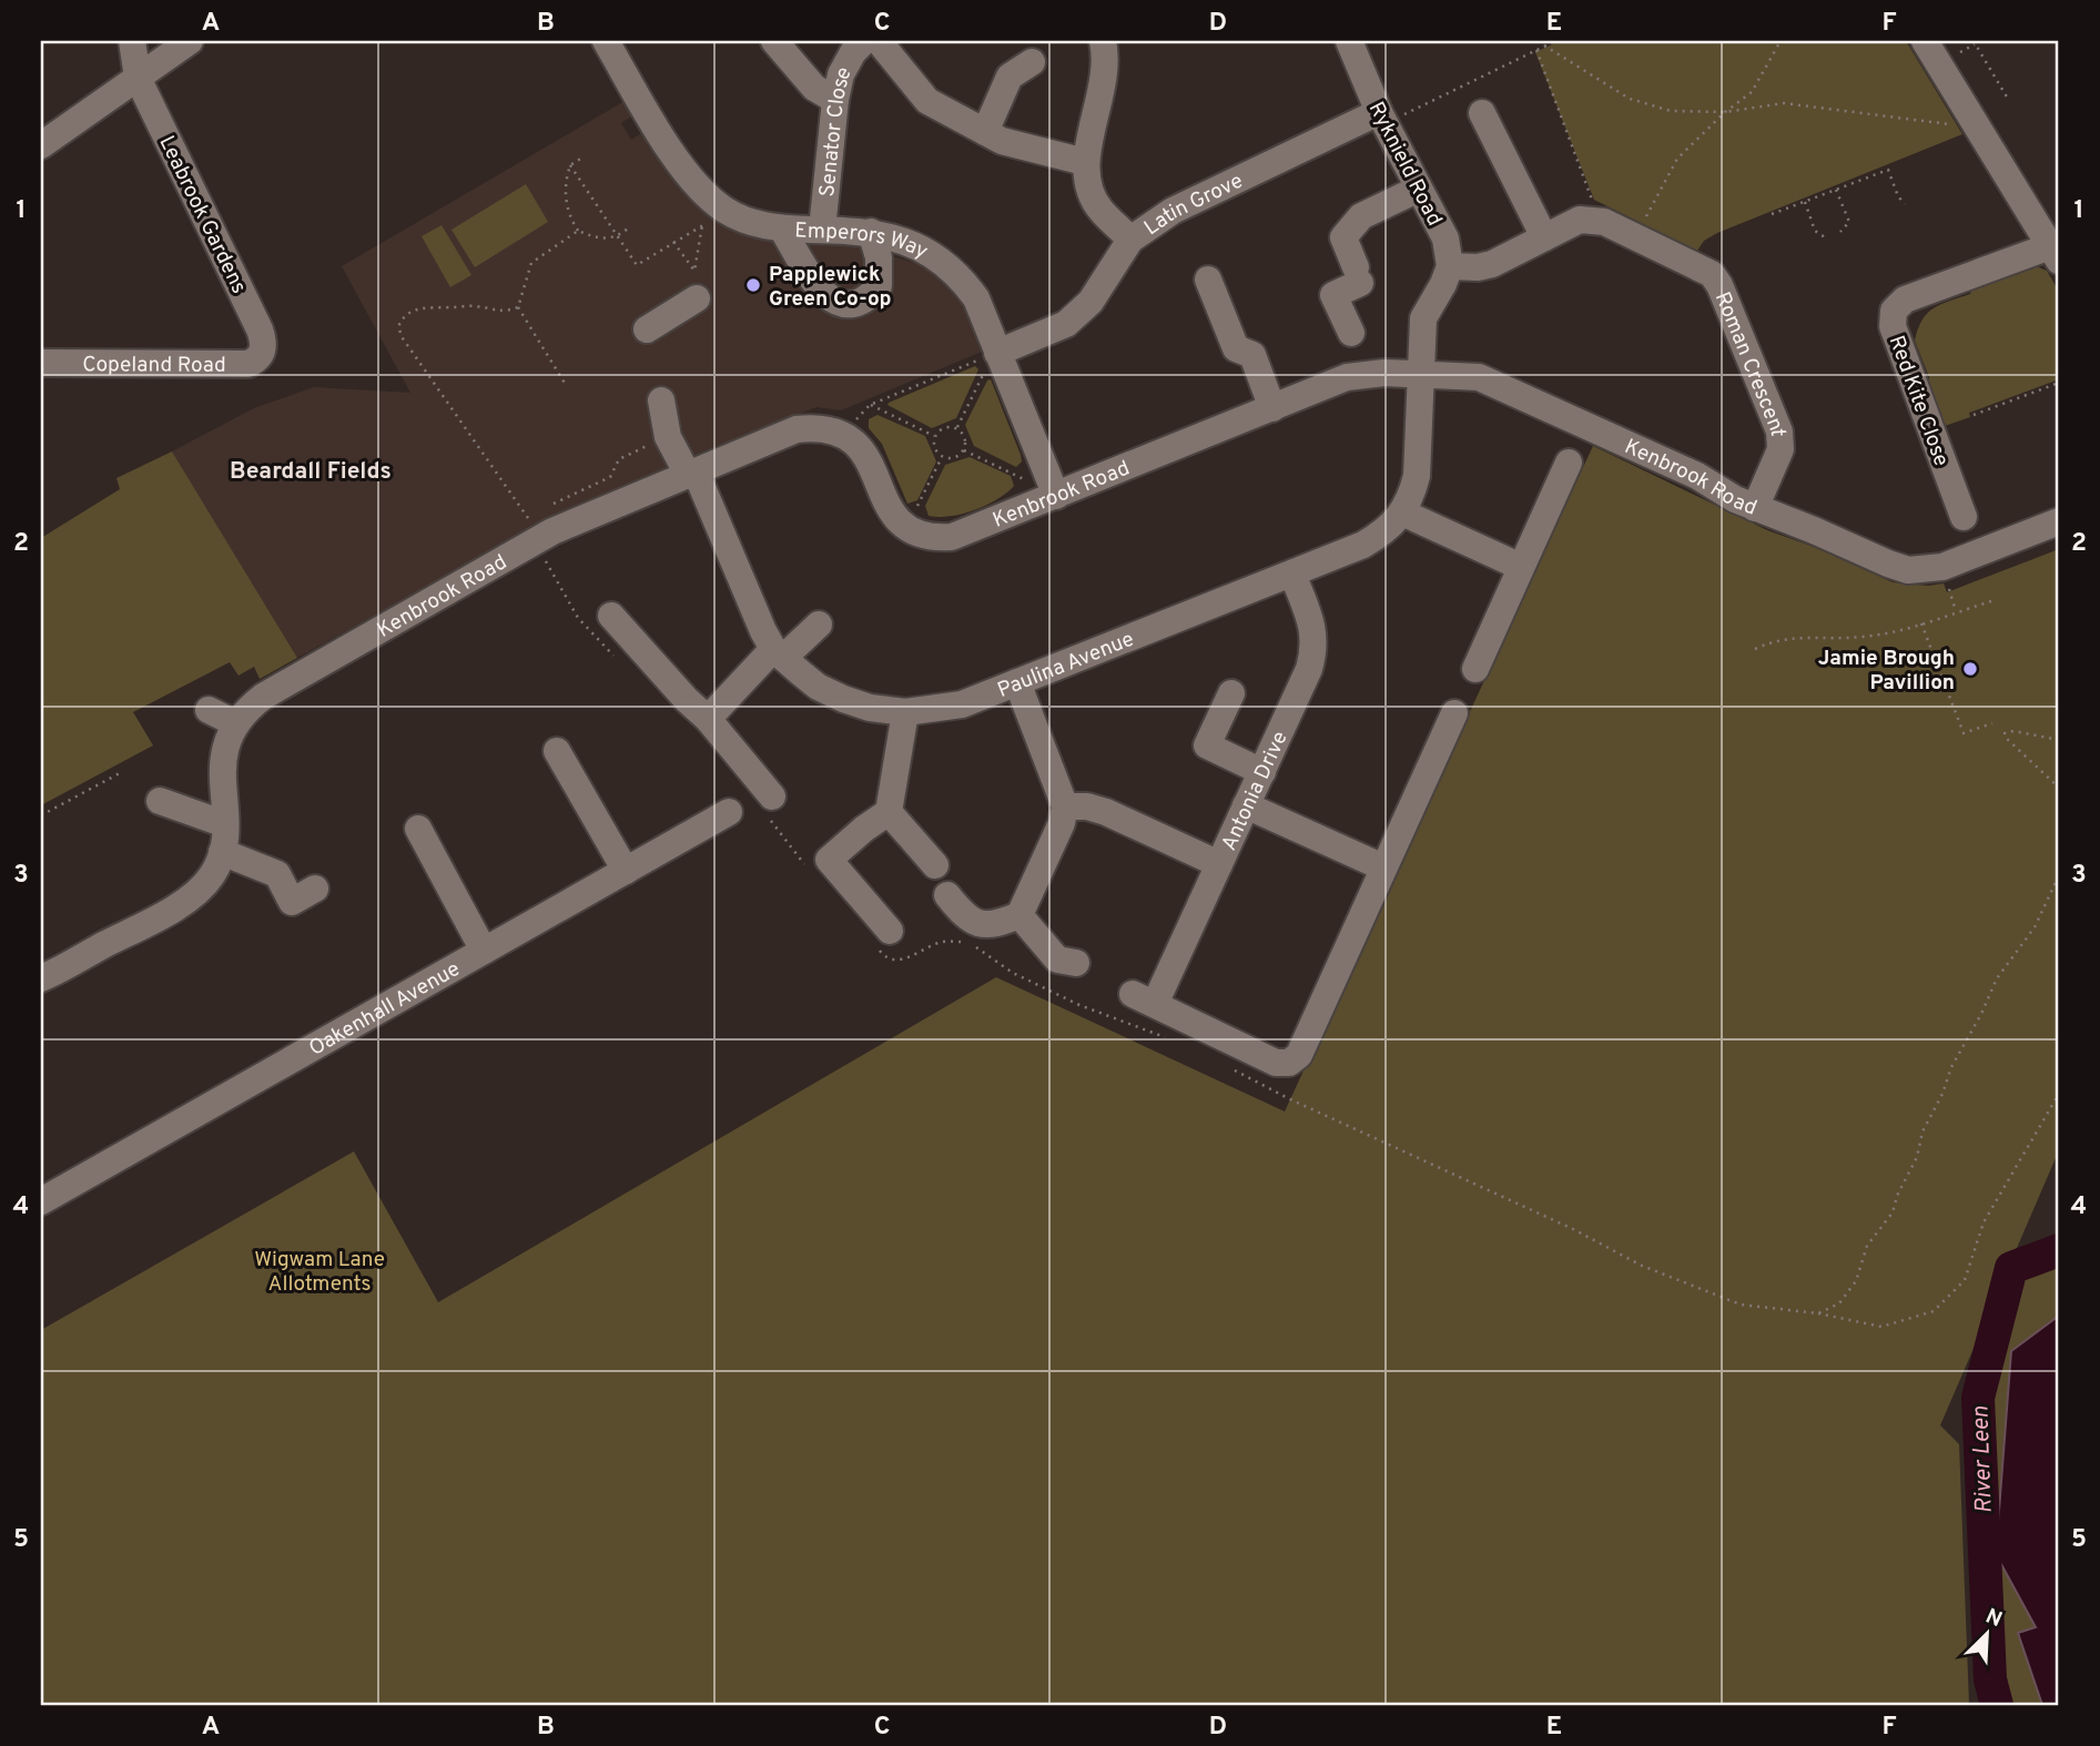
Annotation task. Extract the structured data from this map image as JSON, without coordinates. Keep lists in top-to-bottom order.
{
  "streets": {
    "street": [
      "Senator Close",
      "Ryknield Road",
      "Latin Grove",
      "Leabrook Gardens",
      "Emperors Way",
      "Copeland Road",
      "Roman Crescent",
      "Red Kite Close",
      "Kenbrook Road",
      "Paulina Avenue",
      "Antonia Drive",
      "Oakenhall Avenue"
    ]
  },
  "crossings": [
    ["Senator Close", "Emperors Way"],
    ["Ryknield Road", "Latin Grove"],
    ["Latin Grove", "Emperors Way"],
    ["Leabrook Gardens", "Copeland Road"],
    ["Emperors Way", "Kenbrook Road"],
    ["Roman Crescent", "Kenbrook Road"],
    ["Kenbrook Road", "Paulina Avenue"],
    ["Paulina Avenue", "Antonia Drive"]
  ],
  "districts": ["Beardall Fields"],
  "water": ["River Leen"],
  "parks": ["Wigwam Lane Allotments"],
  "places": ["Papplewick Green Co-op", "Jamie Brough Pavillion"],
  "north": "top right",
  "grid": {
    "columns": [
      "A",
      "B",
      "C",
      "D",
      "E",
      "F"
    ],
    "rows": [
      "1",
      "2",
      "3",
      "4",
      "5"
    ]
  }
}
